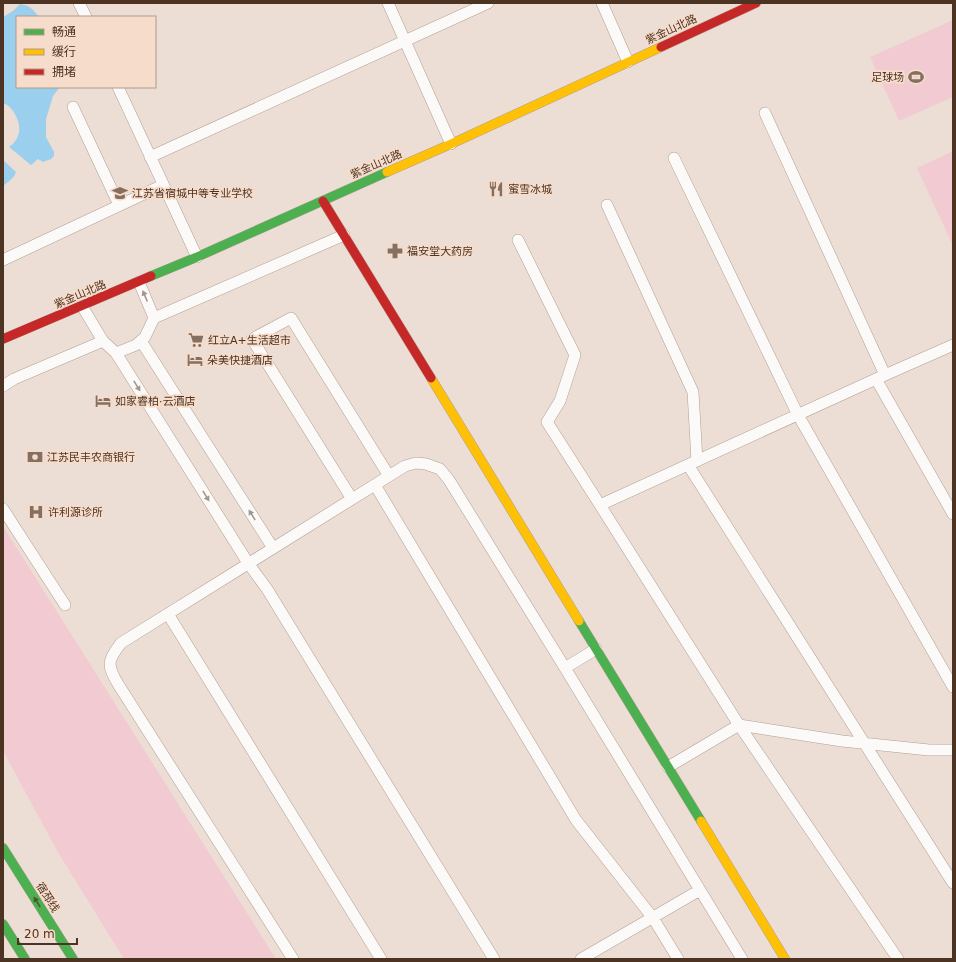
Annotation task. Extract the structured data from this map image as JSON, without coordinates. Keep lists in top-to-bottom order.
{
  "streets": {
    "street": ["紫金山北路", "宿邳线"]
  },
  "places": {
    "sports": ["足球场"],
    "restaurant": ["蜜雪冰城"],
    "school or university": ["江苏省宿城中等专业学校"],
    "pharmacy": ["福安堂大药房"],
    "supermarket": ["红立A+生活超市"],
    "hotel": ["朵美快捷酒店", "如家睿柏·云酒店"],
    "bank": ["江苏民丰农商银行"],
    "hospital": ["许利源诊所"]
  },
  "legend": ["畅通", "缓行", "拥堵"],
  "scale_bar": "20 m"
}
